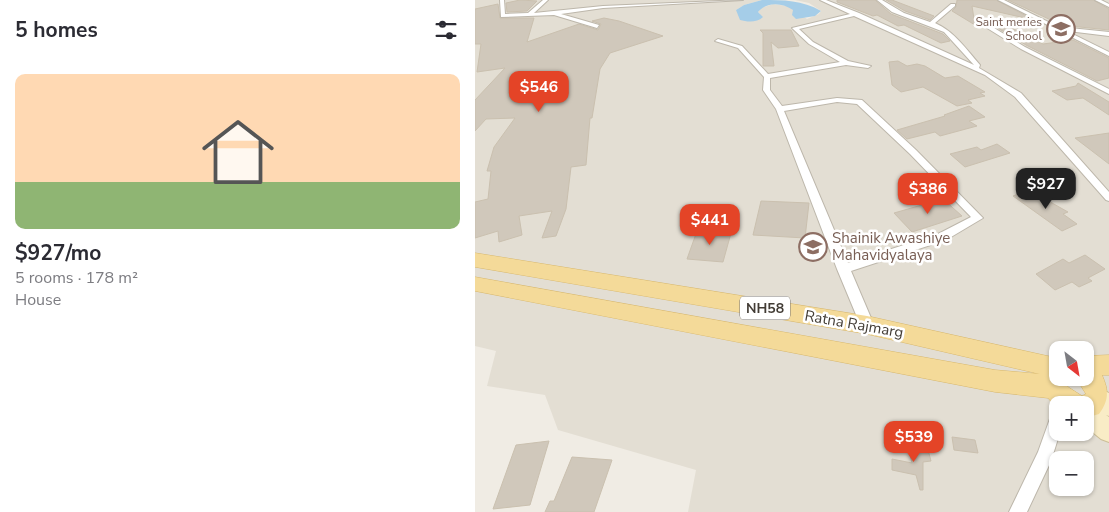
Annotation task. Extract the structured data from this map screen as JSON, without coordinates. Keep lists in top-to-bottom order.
{
  "streets": {
    "main road": ["NH58", "Ratna Rajmarg"]
  },
  "places": {
    "school or university": ["Saint meries School", "Shainik Awashiye Mahavidyalaya"]
  },
  "north": "bottom right",
  "page": {
    "heading": "5 homes",
    "list": [
      {
        "name": "$927/mo",
        "note": "5 rooms · 178 m² · House"
      }
    ],
    "price": [
      "$546",
      "$927",
      "$386",
      "$441",
      "$539"
    ],
    "map_buttons": ["+", "−"]
  }
}
